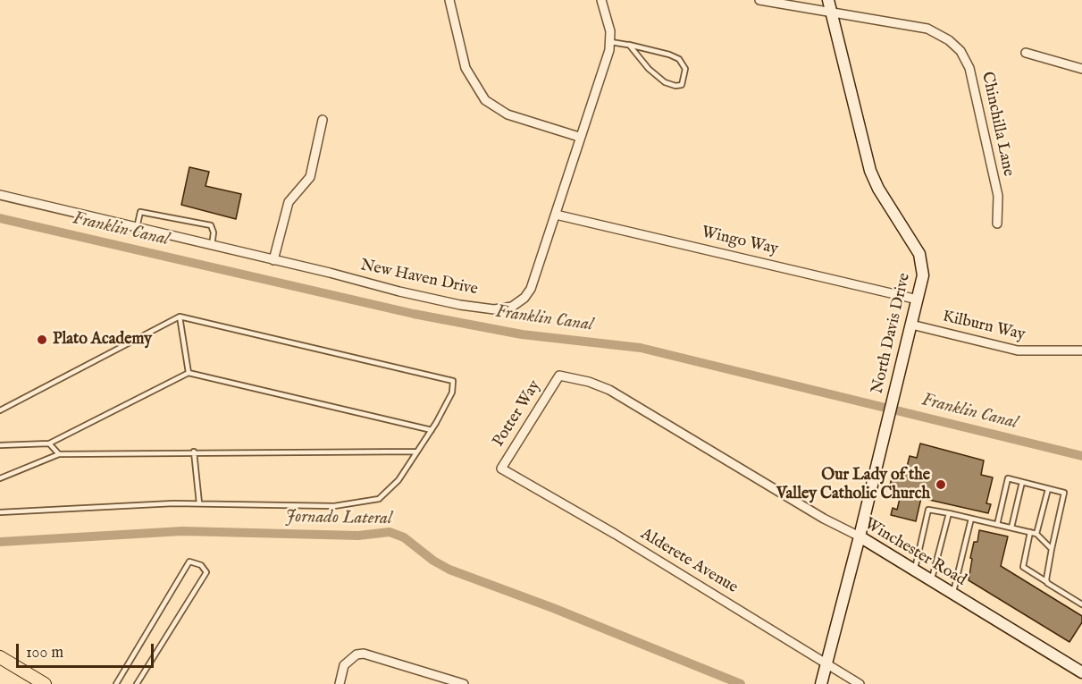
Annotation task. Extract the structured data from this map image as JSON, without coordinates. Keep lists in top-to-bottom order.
{
  "streets": {
    "street": [
      "Chinchilla Lane",
      "Wingo Way",
      "New Haven Drive",
      "Kilburn Way",
      "North Davis Drive",
      "Potter Way",
      "Winchester Road",
      "Alderete Avenue"
    ]
  },
  "crossings": [
    ["Chinchilla Lane", "North Davis Drive"],
    ["Wingo Way", "New Haven Drive"],
    ["Wingo Way", "North Davis Drive"],
    ["Kilburn Way", "North Davis Drive"],
    ["North Davis Drive", "Winchester Road"],
    ["North Davis Drive", "Alderete Avenue"],
    ["Potter Way", "Winchester Road"],
    ["Potter Way", "Alderete Avenue"]
  ],
  "water": ["Franklin Canal", "Jornado Lateral"],
  "places": ["Plato Academy", "Our Lady of the Valley Catholic Church"],
  "scale_bar": "100 m"
}
